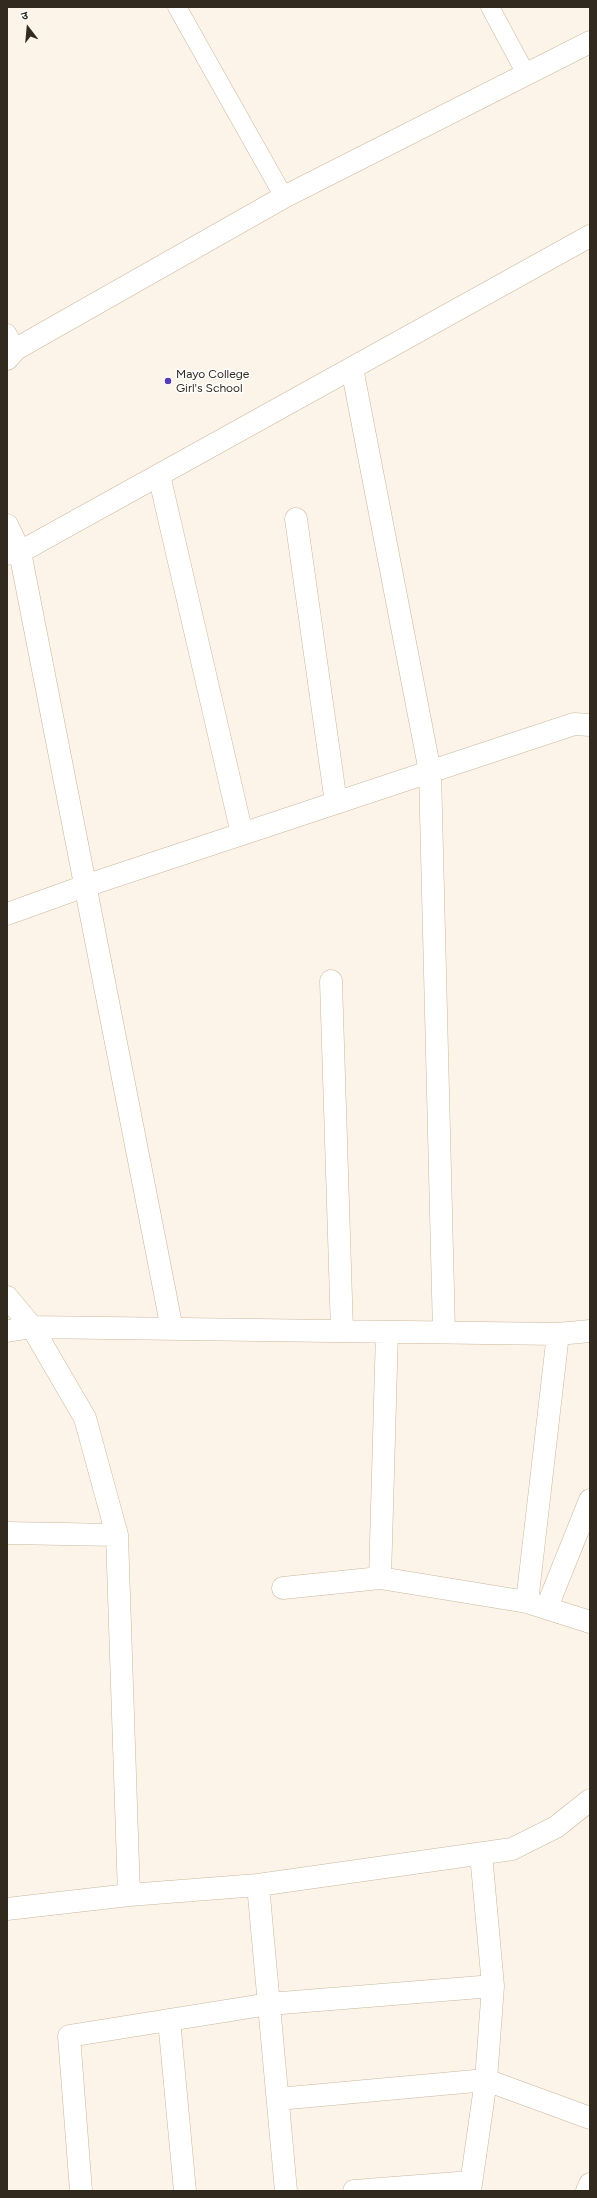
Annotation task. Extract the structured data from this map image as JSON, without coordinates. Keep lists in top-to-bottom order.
{
  "places": ["Mayo College Girl's School"],
  "north": "top"
}
